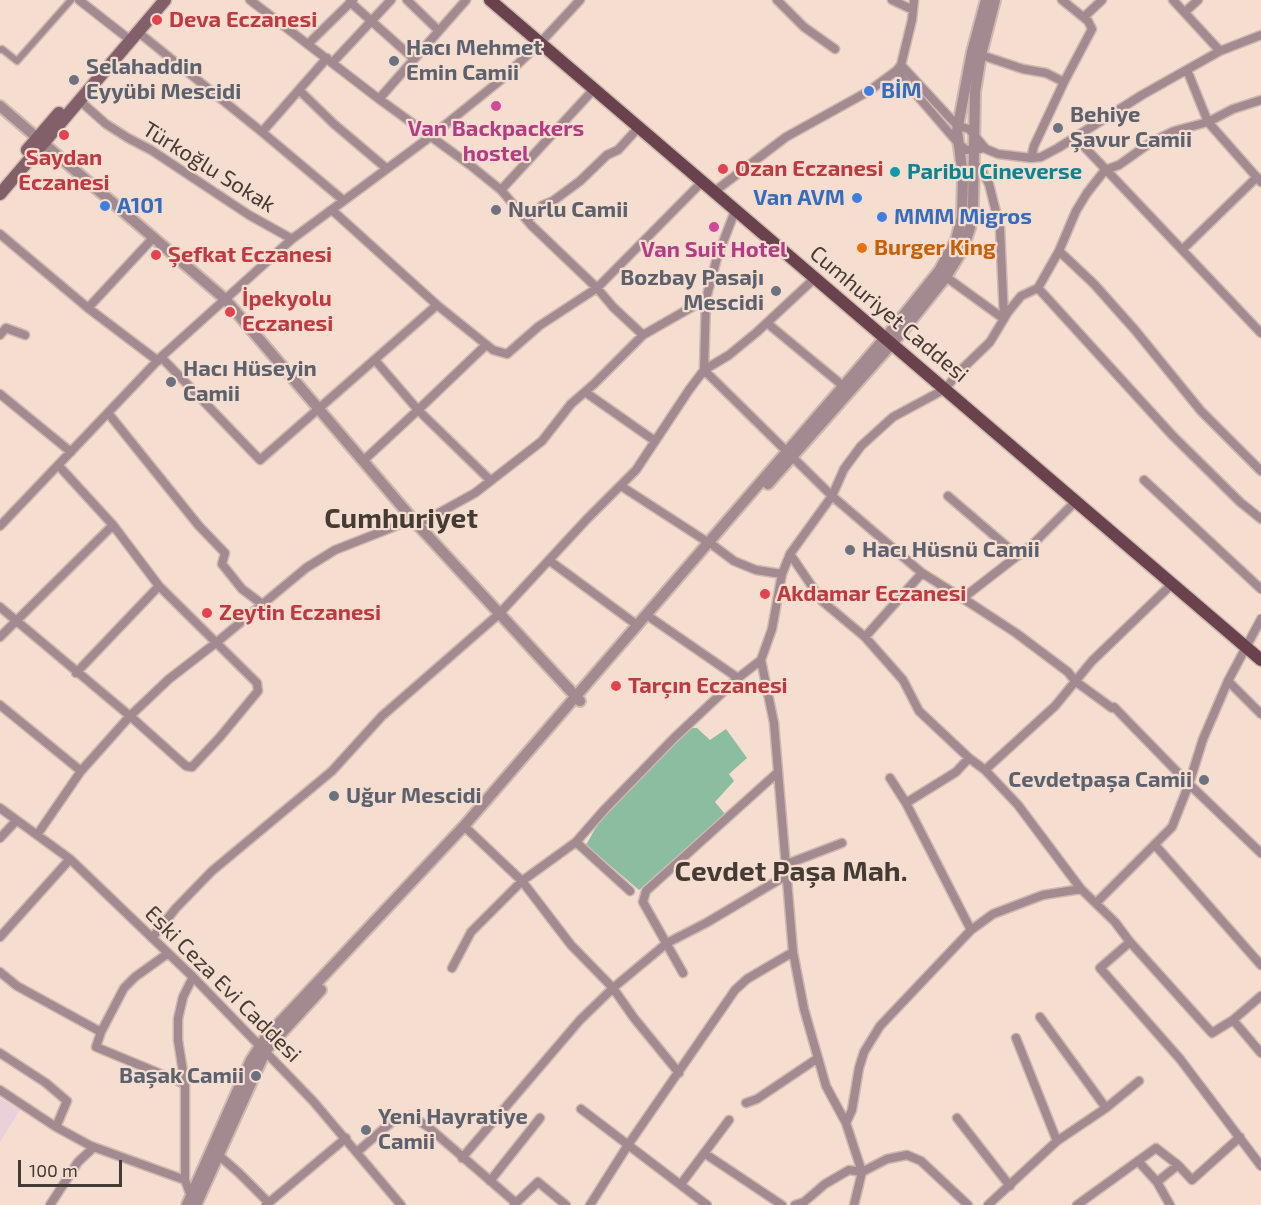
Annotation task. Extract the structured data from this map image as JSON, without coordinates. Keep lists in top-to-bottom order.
{
  "streets": {
    "main road": ["Cumhuriyet Caddesi"],
    "street": ["Türkoğlu Sokak", "Eski Ceza Evi Caddesi"]
  },
  "districts": ["Cumhuriyet", "Cevdet Paşa Mah."],
  "places": [
    "Deva Eczanesi",
    "Hacı Mehmet Emin Camii",
    "Selahaddin Eyyübi Mescidi",
    "BİM",
    "Van Backpackers hostel",
    "Behiye Şavur Camii",
    "Saydan Eczanesi",
    "Ozan Eczanesi",
    "Paribu Cineverse",
    "Van AVM",
    "A101",
    "Nurlu Camii",
    "MMM Migros",
    "Van Suit Hotel",
    "Burger King",
    "Şefkat Eczanesi",
    "Bozbay Pasajı Mescidi",
    "İpekyolu Eczanesi",
    "Hacı Hüseyin Camii",
    "Hacı Hüsnü Camii",
    "Akdamar Eczanesi",
    "Zeytin Eczanesi",
    "Tarçın Eczanesi",
    "Cevdetpaşa Camii",
    "Uğur Mescidi",
    "Başak Camii",
    "Yeni Hayratiye Camii"
  ],
  "scale_bar": "100 m"
}
